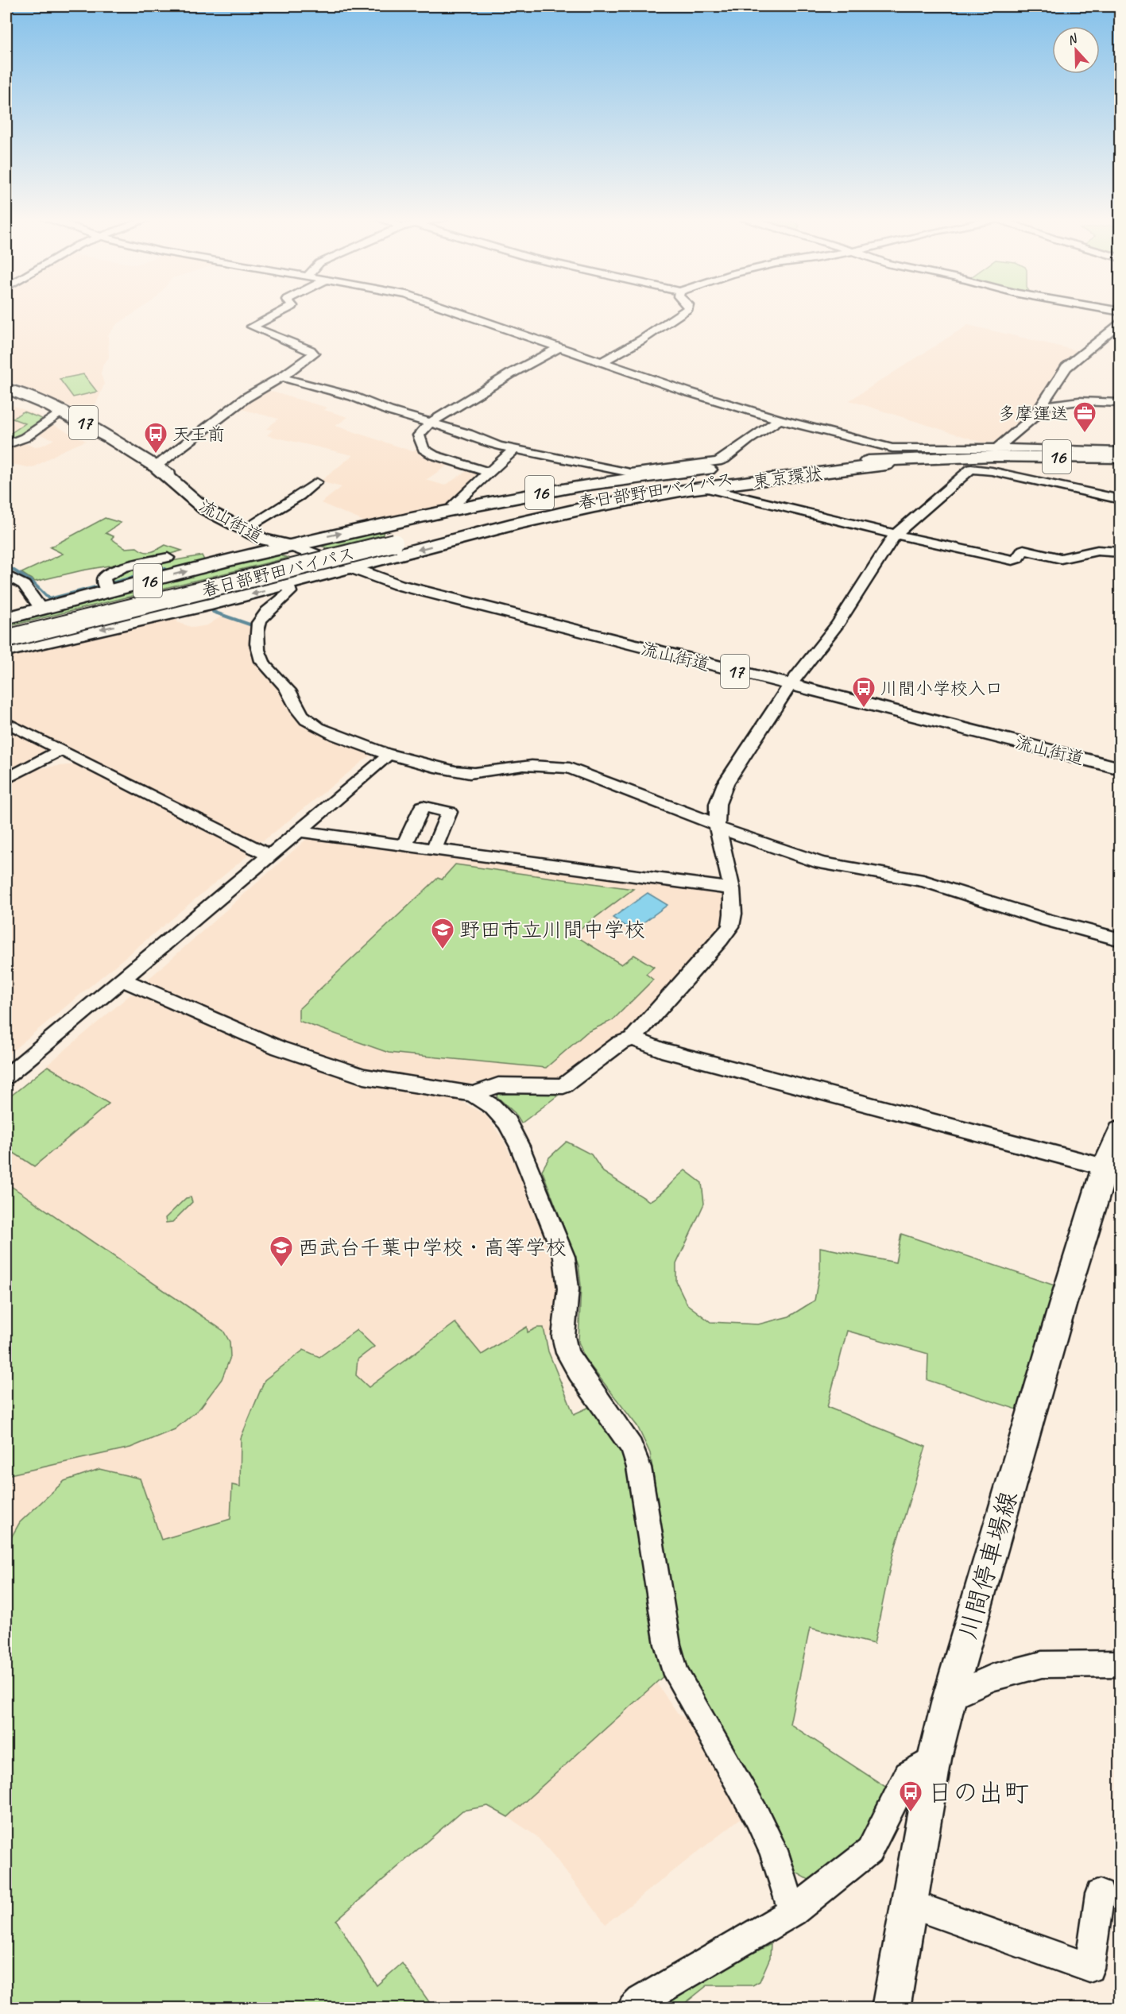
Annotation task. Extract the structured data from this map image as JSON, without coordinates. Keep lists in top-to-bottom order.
{
  "streets": {
    "highway": ["16", "東京環状", "春日部野田バイパス"],
    "main road": ["17", "流山街道", "川間停車場線"]
  },
  "crossings": [
    ["16", "東京環状"],
    ["16", "春日部野田バイパス"],
    ["16", "流山街道"],
    ["東京環状", "春日部野田バイパス"]
  ],
  "places": {
    "office": ["多摩運送"],
    "bus stop": ["天王前", "川間小学校入口", "日の出町"],
    "school or university": ["野田市立川間中学校", "西武台千葉中学校・高等学校"]
  },
  "north": "top"
}
